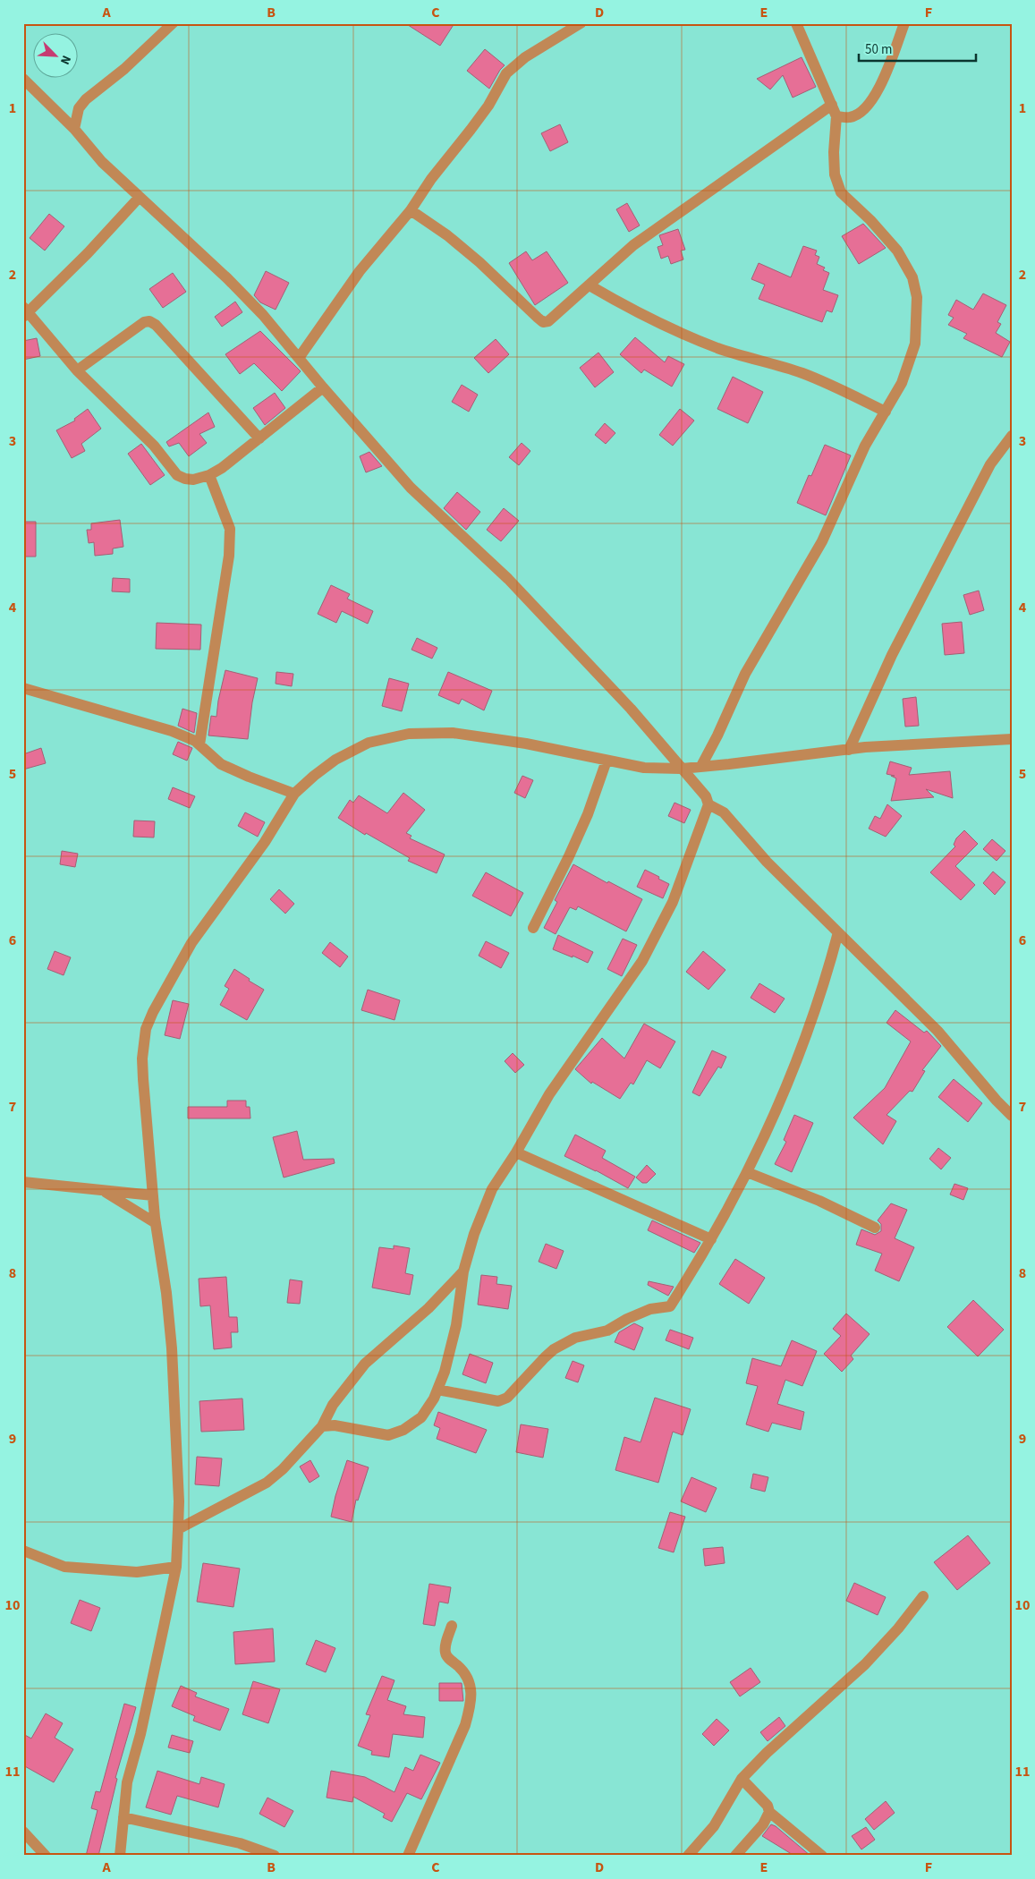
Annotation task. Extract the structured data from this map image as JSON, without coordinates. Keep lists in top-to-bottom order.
{
  "scale_bar": "50 m",
  "north": "bottom right",
  "grid": {
    "columns": [
      "A",
      "B",
      "C",
      "D",
      "E",
      "F"
    ],
    "rows": [
      "1",
      "2",
      "3",
      "4",
      "5",
      "6",
      "7",
      "8",
      "9",
      "10",
      "11"
    ]
  }
}
